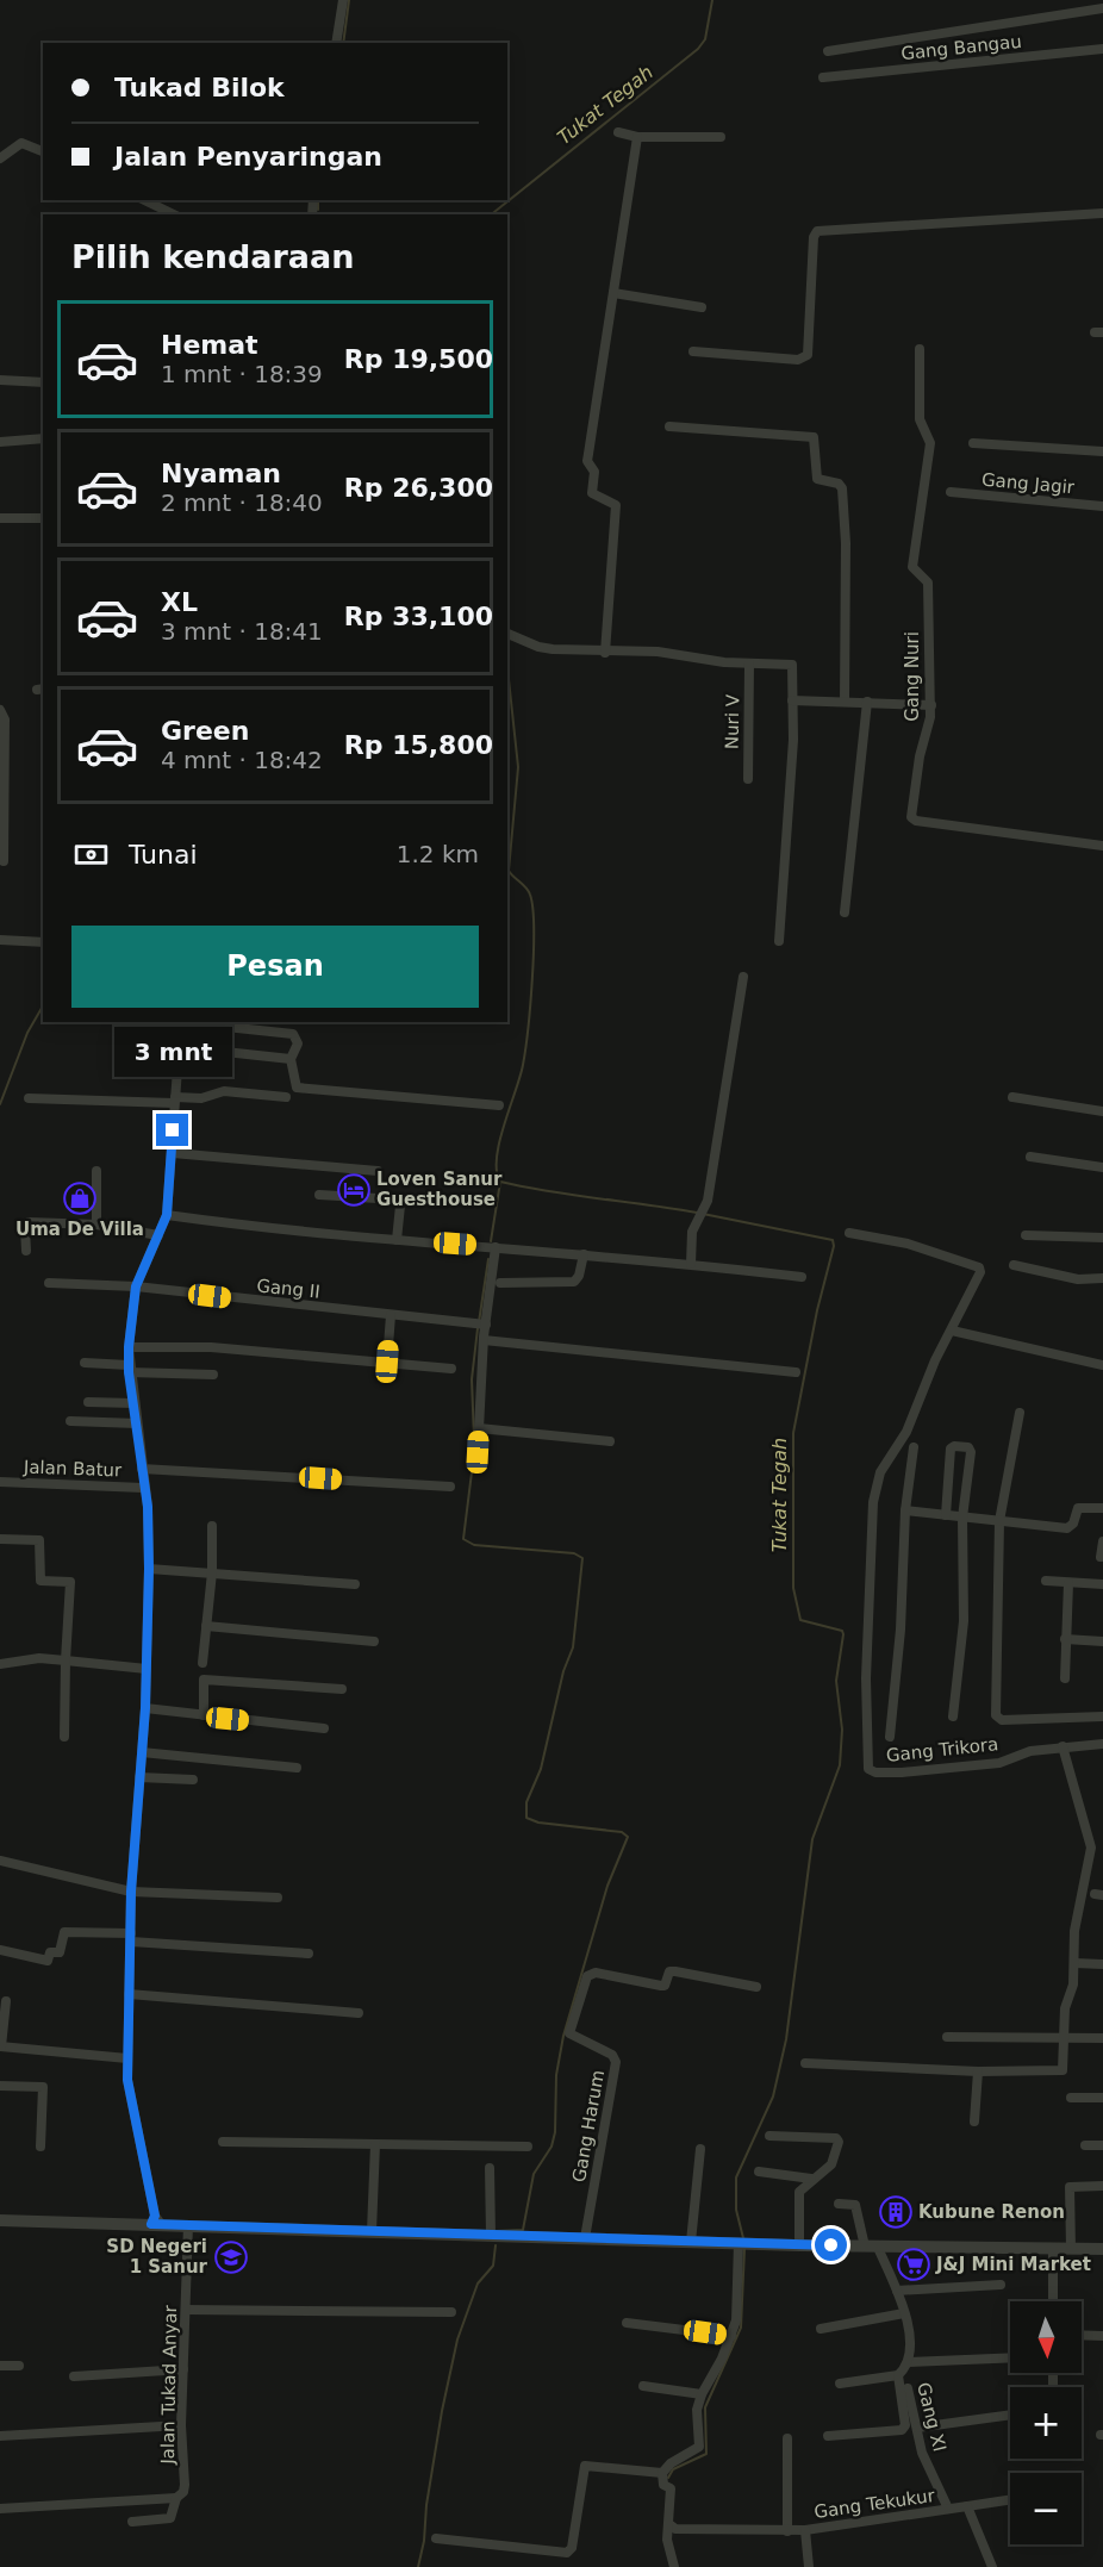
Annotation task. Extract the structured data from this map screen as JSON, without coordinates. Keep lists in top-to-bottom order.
{
  "streets": {
    "street": [
      "Gang Bangau",
      "Gang Jagir",
      "Gang Nuri",
      "Nuri V",
      "Gang II",
      "Jalan Batur",
      "Gang Trikora",
      "Gang Harum",
      "Jalan Tukad Anyar",
      "Gang XI",
      "Gang Tekukur"
    ]
  },
  "crossings": [
    ["Gang XI", "Gang Tekukur"]
  ],
  "water": ["Tukat Tegah"],
  "places": {
    "hotel": ["Loven Sanur Guesthouse"],
    "shop": ["Uma De Villa"],
    "building": ["Kubune Renon"],
    "school or university": ["SD Negeri 1 Sanur"],
    "supermarket": ["J&J Mini Market"]
  },
  "north": "bottom",
  "page": {
    "banner": ["Tukad Bilok", "Jalan Penyaringan"],
    "heading": "Pilih kendaraan",
    "list": [
      {
        "name": "Hemat",
        "note": "1 mnt · 18:39",
        "value": "Rp 19,500"
      },
      {
        "name": "Nyaman",
        "note": "2 mnt · 18:40",
        "value": "Rp 26,300"
      },
      {
        "name": "XL",
        "note": "3 mnt · 18:41",
        "value": "Rp 33,100"
      },
      {
        "name": "Green",
        "note": "4 mnt · 18:42",
        "value": "Rp 15,800"
      }
    ],
    "pay": ["Tunai", "1.2 km"],
    "buttons": "Pesan",
    "bubble": "3 mnt",
    "map_buttons": ["+", "−"]
  }
}
